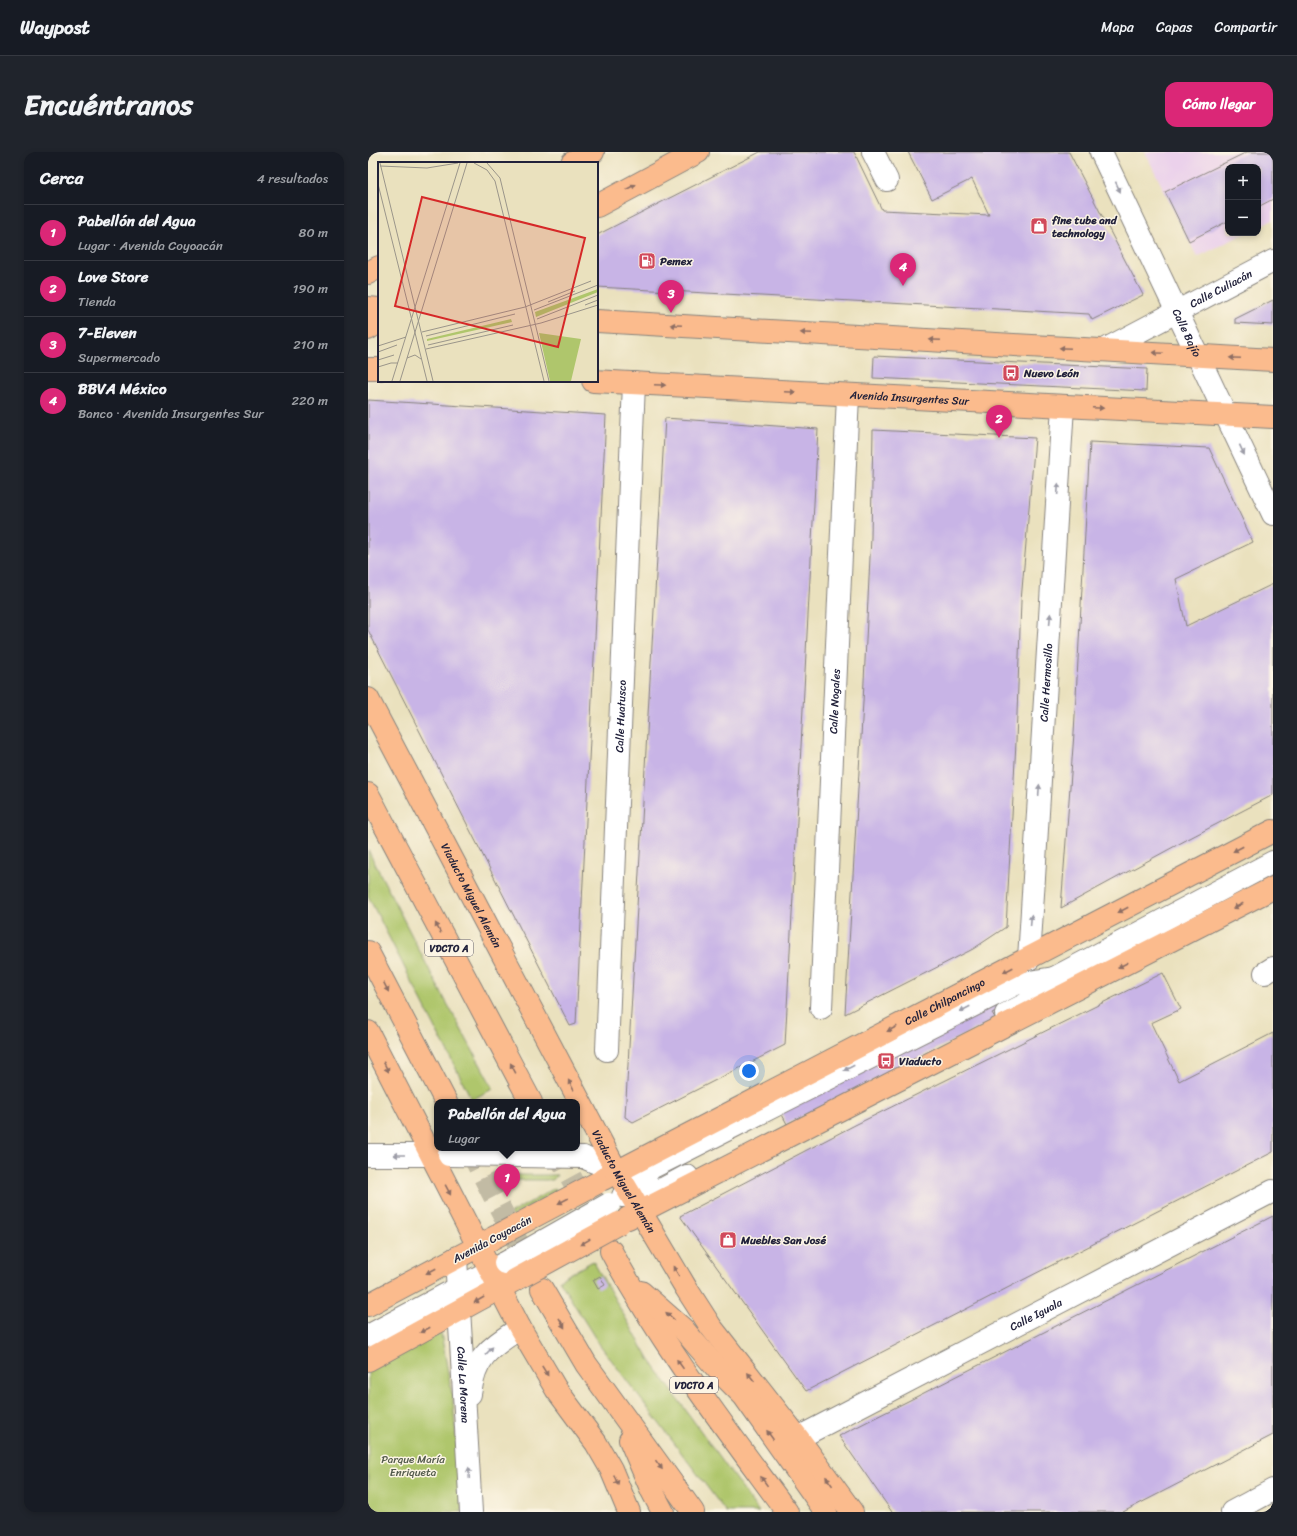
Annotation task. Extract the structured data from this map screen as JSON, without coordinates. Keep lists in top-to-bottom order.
{
  "streets": {
    "main road": [
      "Avenida Insurgentes Sur",
      "Viaducto Miguel Alemán",
      "VDCTO A",
      "Calle Chilpancingo",
      "Avenida Coyoacán"
    ],
    "street": [
      "Calle Culiacán",
      "Calle Bajío",
      "Calle Hermosillo",
      "Calle Nogales",
      "Calle Huatusco",
      "Calle Iguala",
      "Calle La Morena"
    ]
  },
  "crossings": [
    ["Calle Culiacán", "Calle Bajío"],
    ["Calle Bajío", "Avenida Insurgentes Sur"],
    ["Avenida Insurgentes Sur", "Calle Hermosillo"],
    ["Avenida Insurgentes Sur", "Calle Nogales"],
    ["Avenida Insurgentes Sur", "Calle Huatusco"],
    ["Calle Hermosillo", "Calle Chilpancingo"],
    ["Viaducto Miguel Alemán", "Calle Chilpancingo"],
    ["Viaducto Miguel Alemán", "Avenida Coyoacán"],
    ["Viaducto Miguel Alemán", "Calle Iguala"],
    ["Calle Chilpancingo", "Avenida Coyoacán"],
    ["Avenida Coyoacán", "Calle La Morena"]
  ],
  "one_way": ["Calle Bajío", "Calle Hermosillo"],
  "parks": ["Parque María Enriqueta"],
  "places": {
    "shop": ["fine tube and technology", "Muebles San José"],
    "fuel station": ["Pemex"],
    "bus stop": ["Nuevo León", "Viaducto"]
  },
  "page": {
    "header": "Waypost",
    "nav": ["Mapa", "Capas", "Compartir"],
    "title": "Encuéntranos",
    "buttons": "Cómo llegar",
    "heading": ["Cerca", "4 resultados"],
    "map_buttons": ["+", "−"],
    "list": [
      {
        "mark": "1",
        "name": "Pabellón del Agua",
        "note": "Lugar · Avenida Coyoacán",
        "value": "80 m"
      },
      {
        "mark": "2",
        "name": "Love Store",
        "note": "Tienda",
        "value": "190 m"
      },
      {
        "mark": "3",
        "name": "7-Eleven",
        "note": "Supermercado",
        "value": "210 m"
      },
      {
        "mark": "4",
        "name": "BBVA México",
        "note": "Banco · Avenida Insurgentes Sur",
        "value": "220 m"
      }
    ],
    "pins": [
      "4",
      "3",
      "2",
      "1"
    ],
    "popup": ["Pabellón del Agua", "Lugar"]
  }
}
